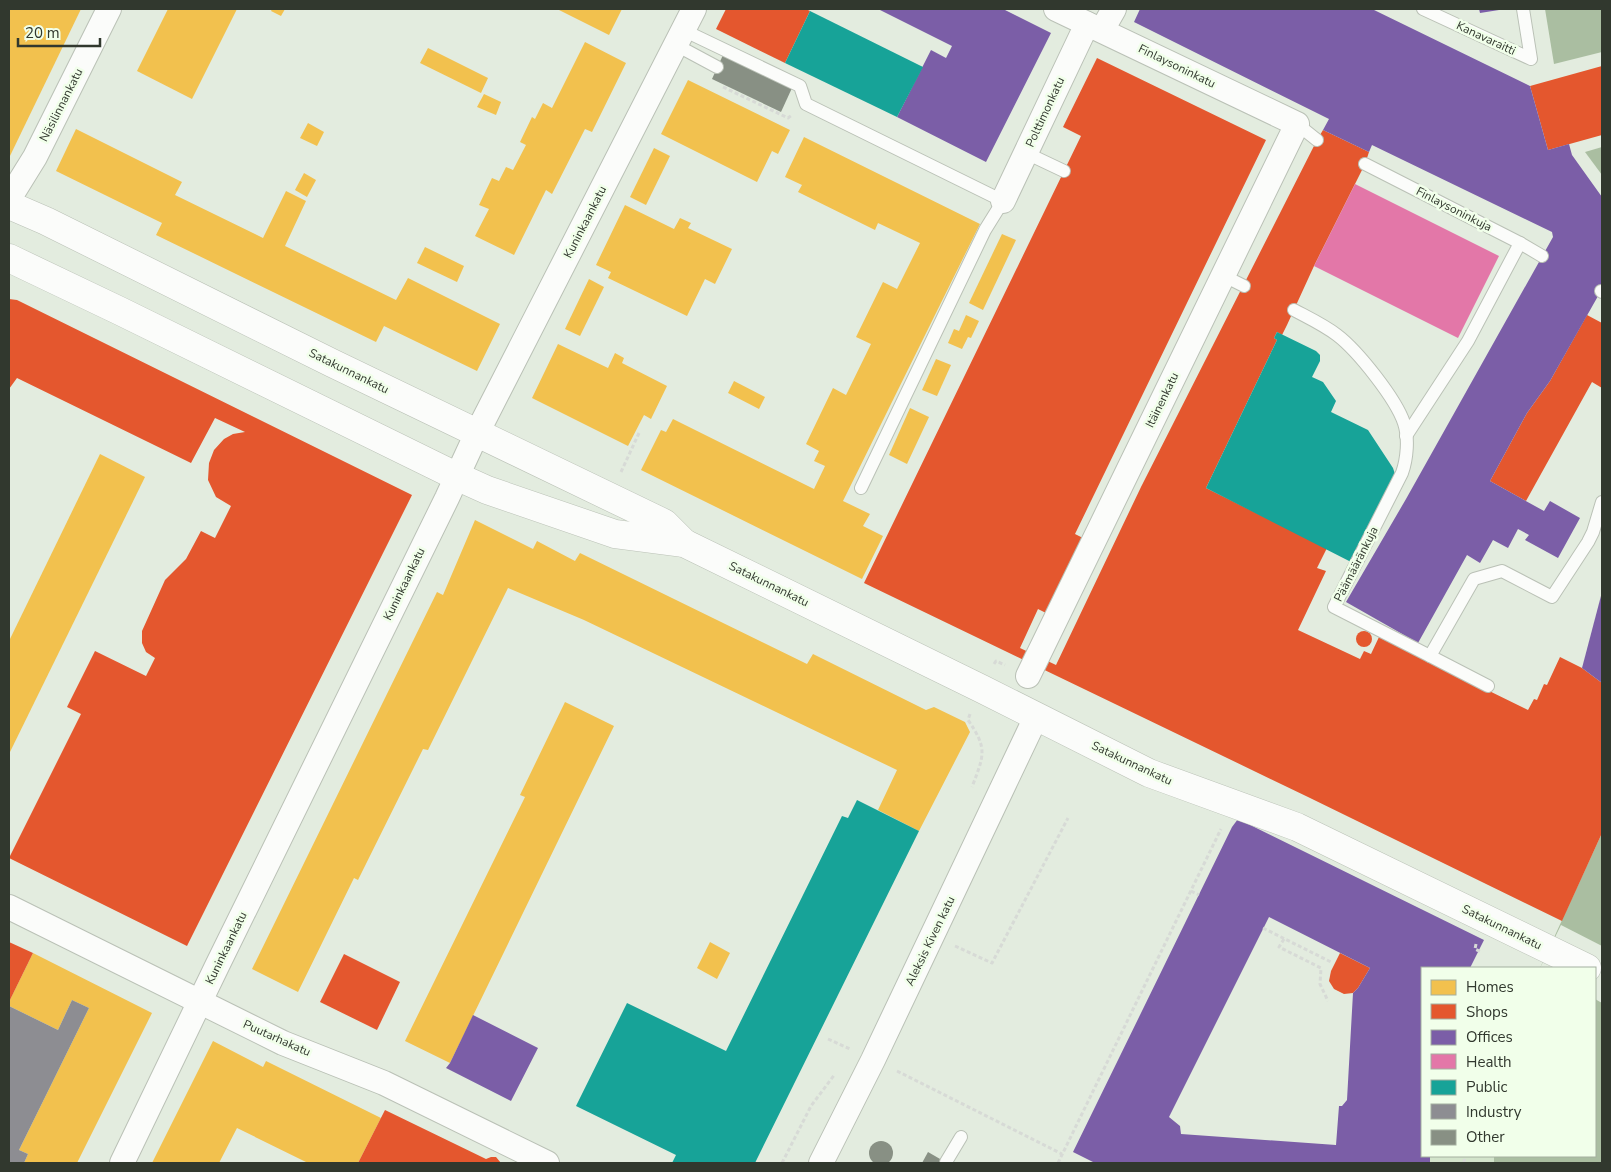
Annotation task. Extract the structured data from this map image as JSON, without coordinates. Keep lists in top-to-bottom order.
{
  "streets": {
    "main road": ["Satakunnankatu"],
    "street": [
      "Finlaysoninkatu",
      "Näsilinnankatu",
      "Polttimonkatu",
      "Kuninkaankatu",
      "Itäinenkatu",
      "Aleksis Kiven katu",
      "Puutarhakatu"
    ],
    "lane": ["Kanavaraitti", "Finlaysoninkuja", "Päämääränkuja"]
  },
  "crossings": [
    ["Finlaysoninkatu", "Polttimonkatu"],
    ["Finlaysoninkatu", "Itäinenkatu"],
    ["Kuninkaankatu", "Satakunnankatu"],
    ["Kuninkaankatu", "Puutarhakatu"],
    ["Satakunnankatu", "Aleksis Kiven katu"]
  ],
  "legend": [
    "Homes",
    "Shops",
    "Offices",
    "Health",
    "Public",
    "Industry",
    "Other"
  ],
  "scale_bar": "20 m"
}
